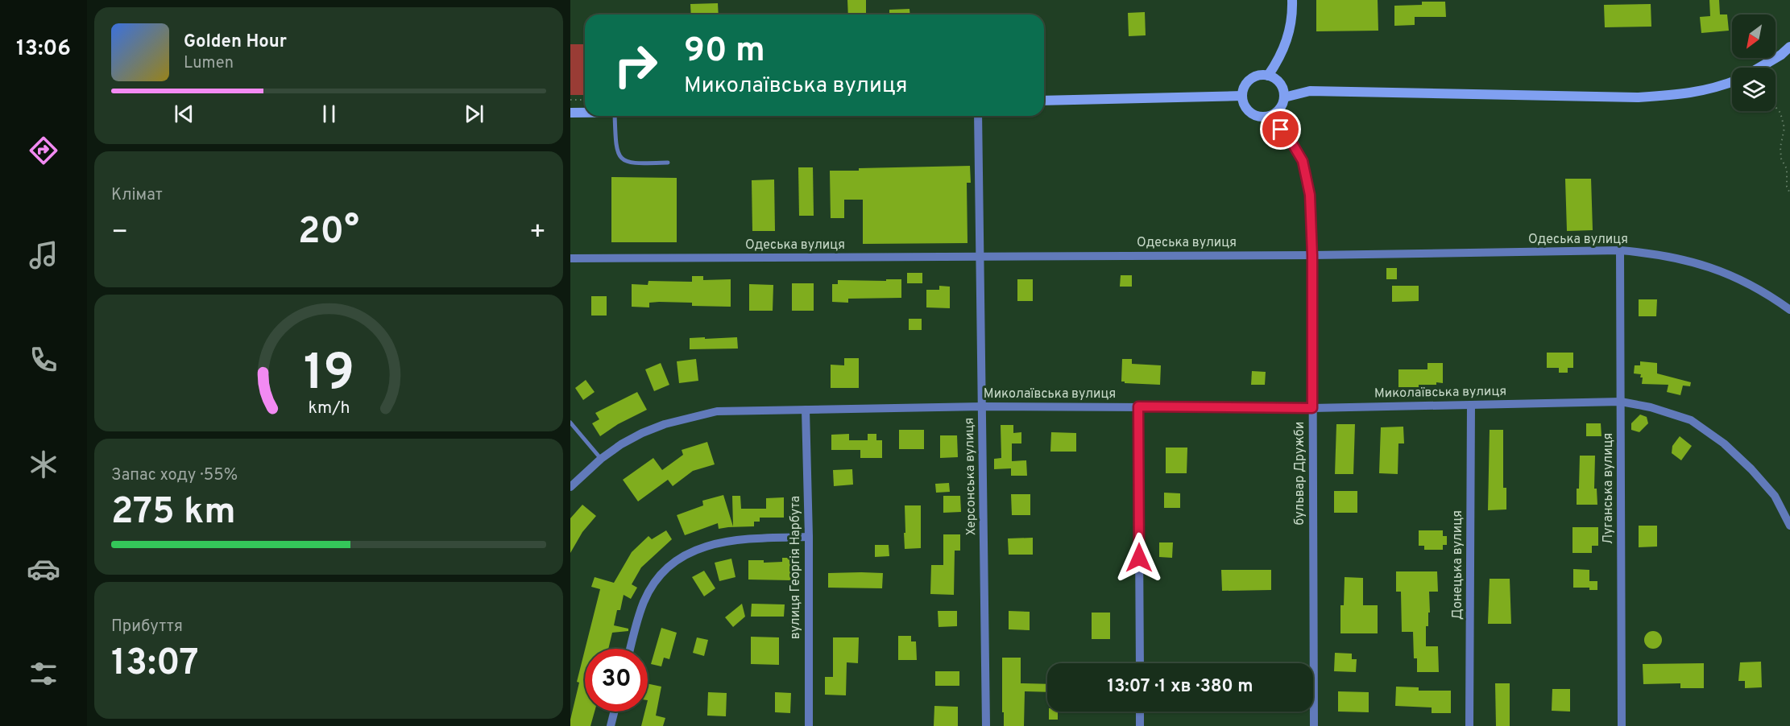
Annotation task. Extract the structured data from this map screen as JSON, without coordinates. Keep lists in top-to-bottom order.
{
  "streets": {
    "street": [
      "Одеська вулиця",
      "Миколаївська вулиця",
      "бульвар Дружби",
      "Херсонська вулиця",
      "Луганська вулиця",
      "Донецька вулиця",
      "вулиця Георгія Нарбута"
    ]
  },
  "crossings": [
    ["Одеська вулиця", "бульвар Дружби"],
    ["Одеська вулиця", "Херсонська вулиця"],
    ["Одеська вулиця", "Луганська вулиця"],
    ["Миколаївська вулиця", "бульвар Дружби"],
    ["Миколаївська вулиця", "Херсонська вулиця"],
    ["Миколаївська вулиця", "Луганська вулиця"],
    ["Миколаївська вулиця", "Донецька вулиця"],
    ["Миколаївська вулиця", "вулиця Георгія Нарбута"]
  ],
  "north": "bottom left",
  "page": {
    "tabs": "13:06",
    "turn": ["90 m", "Миколаївська вулиця"],
    "song": ["Golden Hour", "Lumen"],
    "tile": [
      "Клімат",
      ["Запас ходу · 55%", "275 km"],
      ["Прибуття", "13:07"]
    ],
    "heat": ["−", "20°", "+"],
    "limit": "30",
    "trip": "13:07 · 1 хв · 380 m",
    "gauge": ["19", "km/h"]
  }
}
